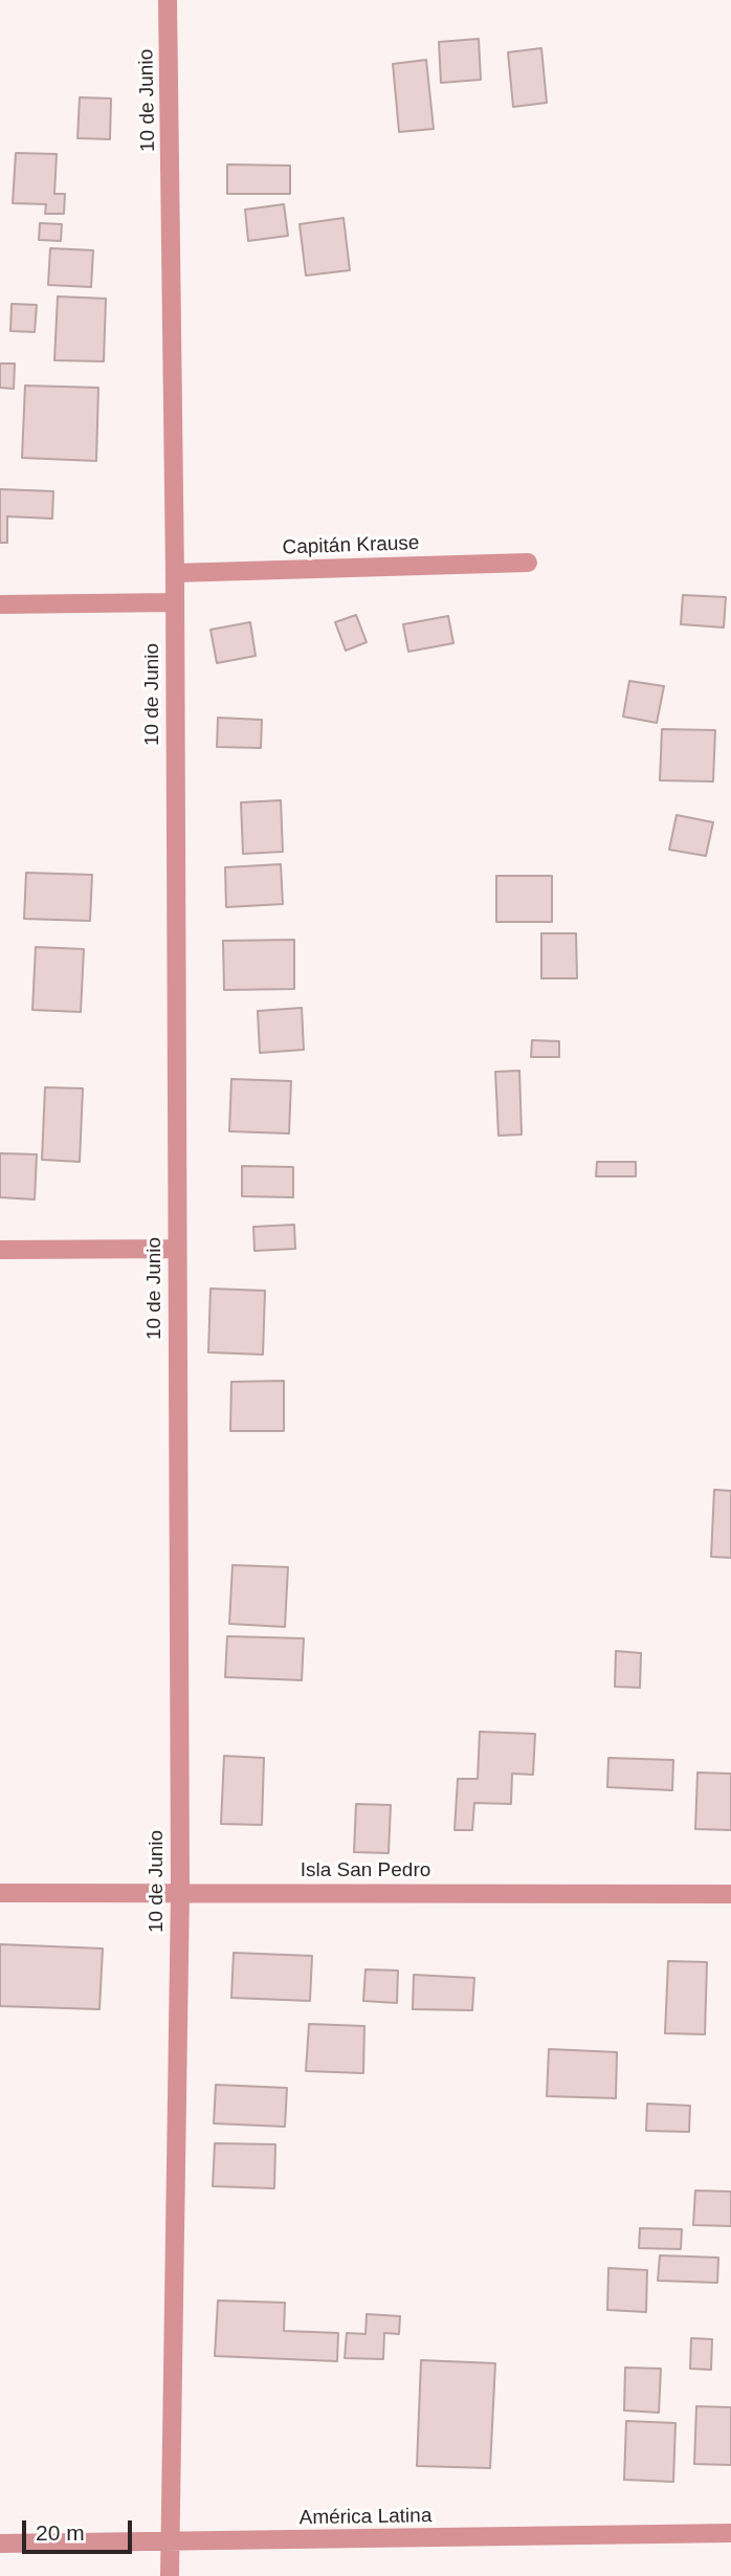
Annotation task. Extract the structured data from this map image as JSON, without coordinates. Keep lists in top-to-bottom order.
{
  "streets": {
    "street": [
      "10 de Junio",
      "Capitán Krause",
      "Isla San Pedro",
      "América Latina"
    ]
  },
  "crossings": [
    ["10 de Junio", "Capitán Krause"],
    ["10 de Junio", "Isla San Pedro"],
    ["10 de Junio", "América Latina"]
  ],
  "scale_bar": "20 m"
}
